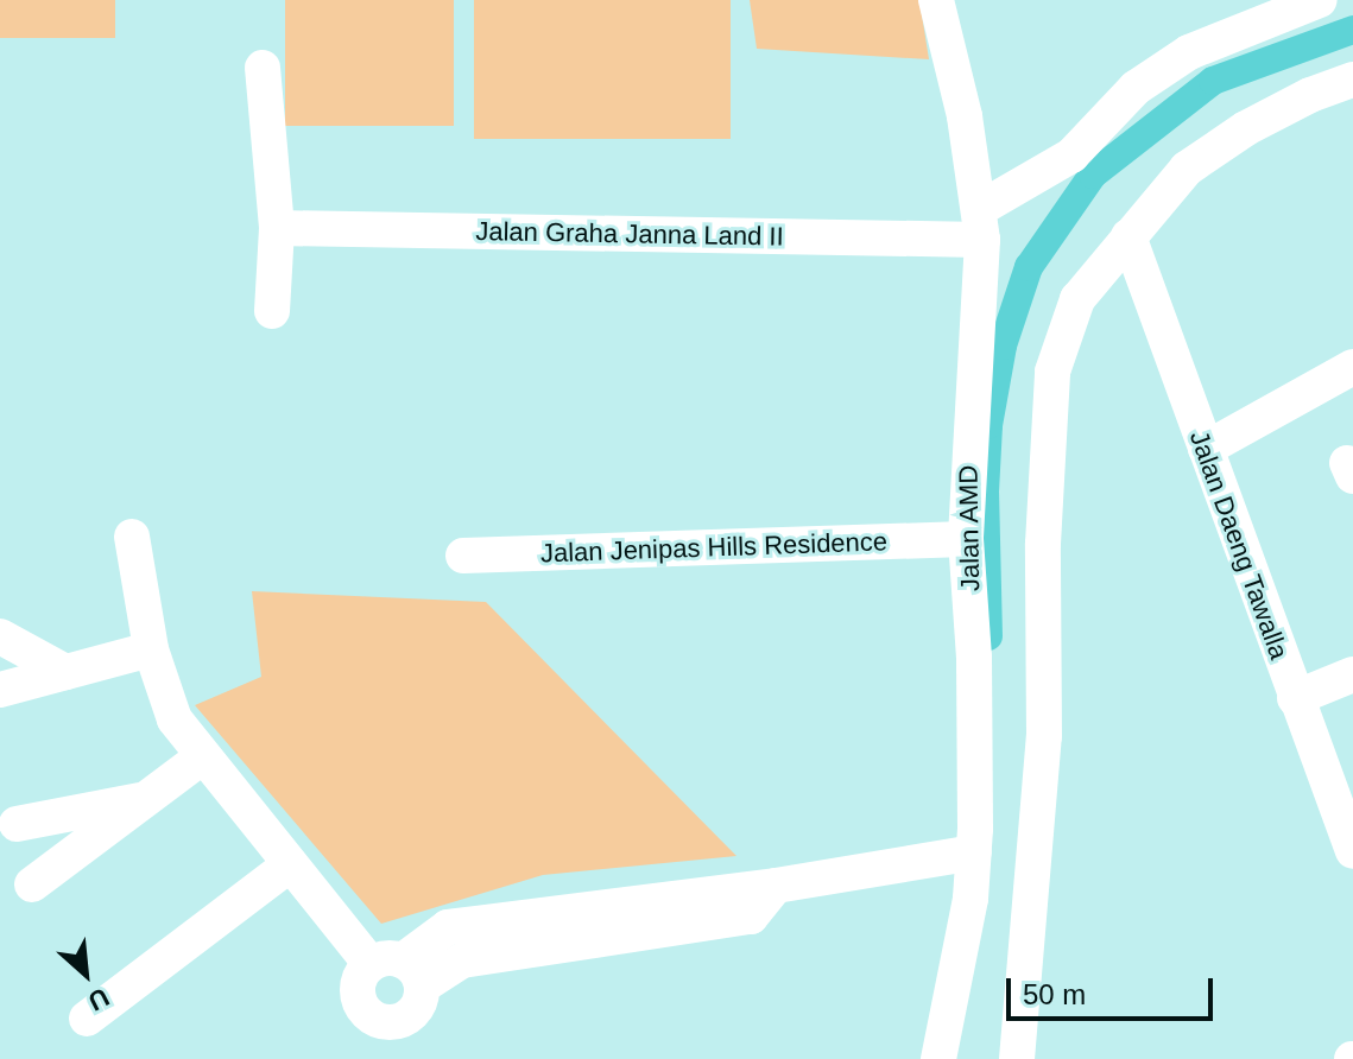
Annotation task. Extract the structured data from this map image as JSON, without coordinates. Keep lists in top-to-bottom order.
{
  "streets": {
    "street": [
      "Jalan Graha Janna Land II",
      "Jalan AMD",
      "Jalan Daeng Tawalla",
      "Jalan Jenipas Hills Residence"
    ]
  },
  "crossings": [
    ["Jalan Graha Janna Land II", "Jalan AMD"],
    ["Jalan AMD", "Jalan Jenipas Hills Residence"]
  ],
  "scale_bar": "50 m",
  "north": "bottom right"
}
